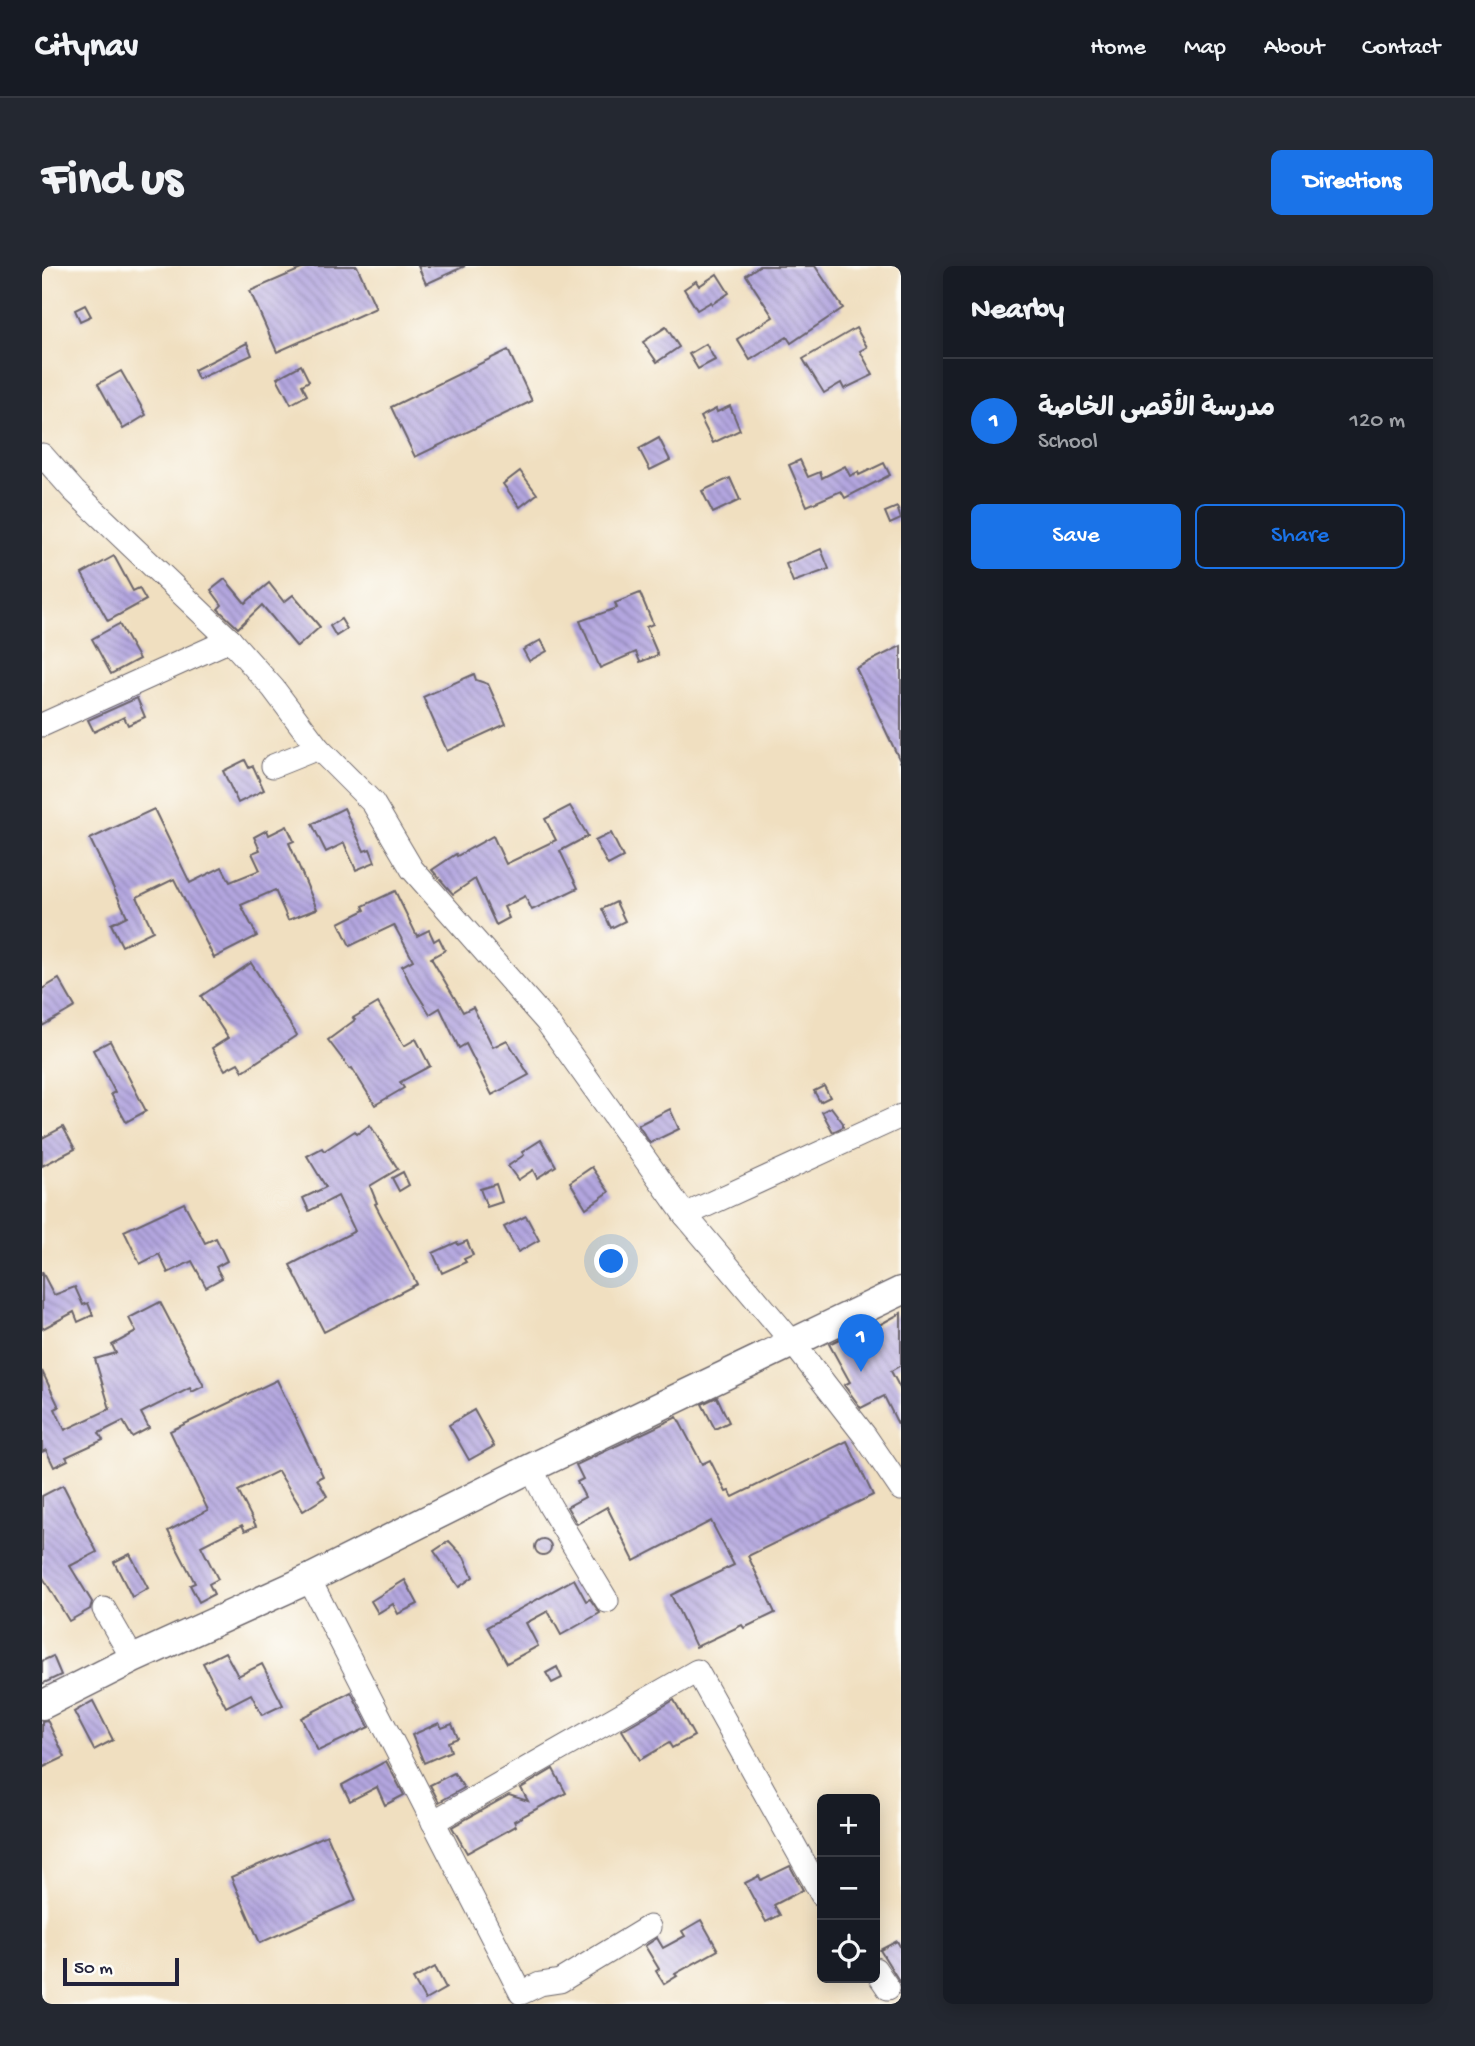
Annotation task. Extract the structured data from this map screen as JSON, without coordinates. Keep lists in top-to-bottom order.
{
  "scale_bar": "50 m",
  "page": {
    "header": "Citynav",
    "nav": [
      "Home",
      "Map",
      "About",
      "Contact"
    ],
    "buttons": [
      "Directions",
      ["Save", "Share"]
    ],
    "title": "Find us",
    "heading": "Nearby",
    "list": [
      {
        "mark": "1",
        "name": "مدرسة الأقصى الخاصة",
        "note": "School",
        "value": "120 m"
      }
    ],
    "pins": "1",
    "map_buttons": ["+", "−"],
    "scale": "50 m"
  }
}
